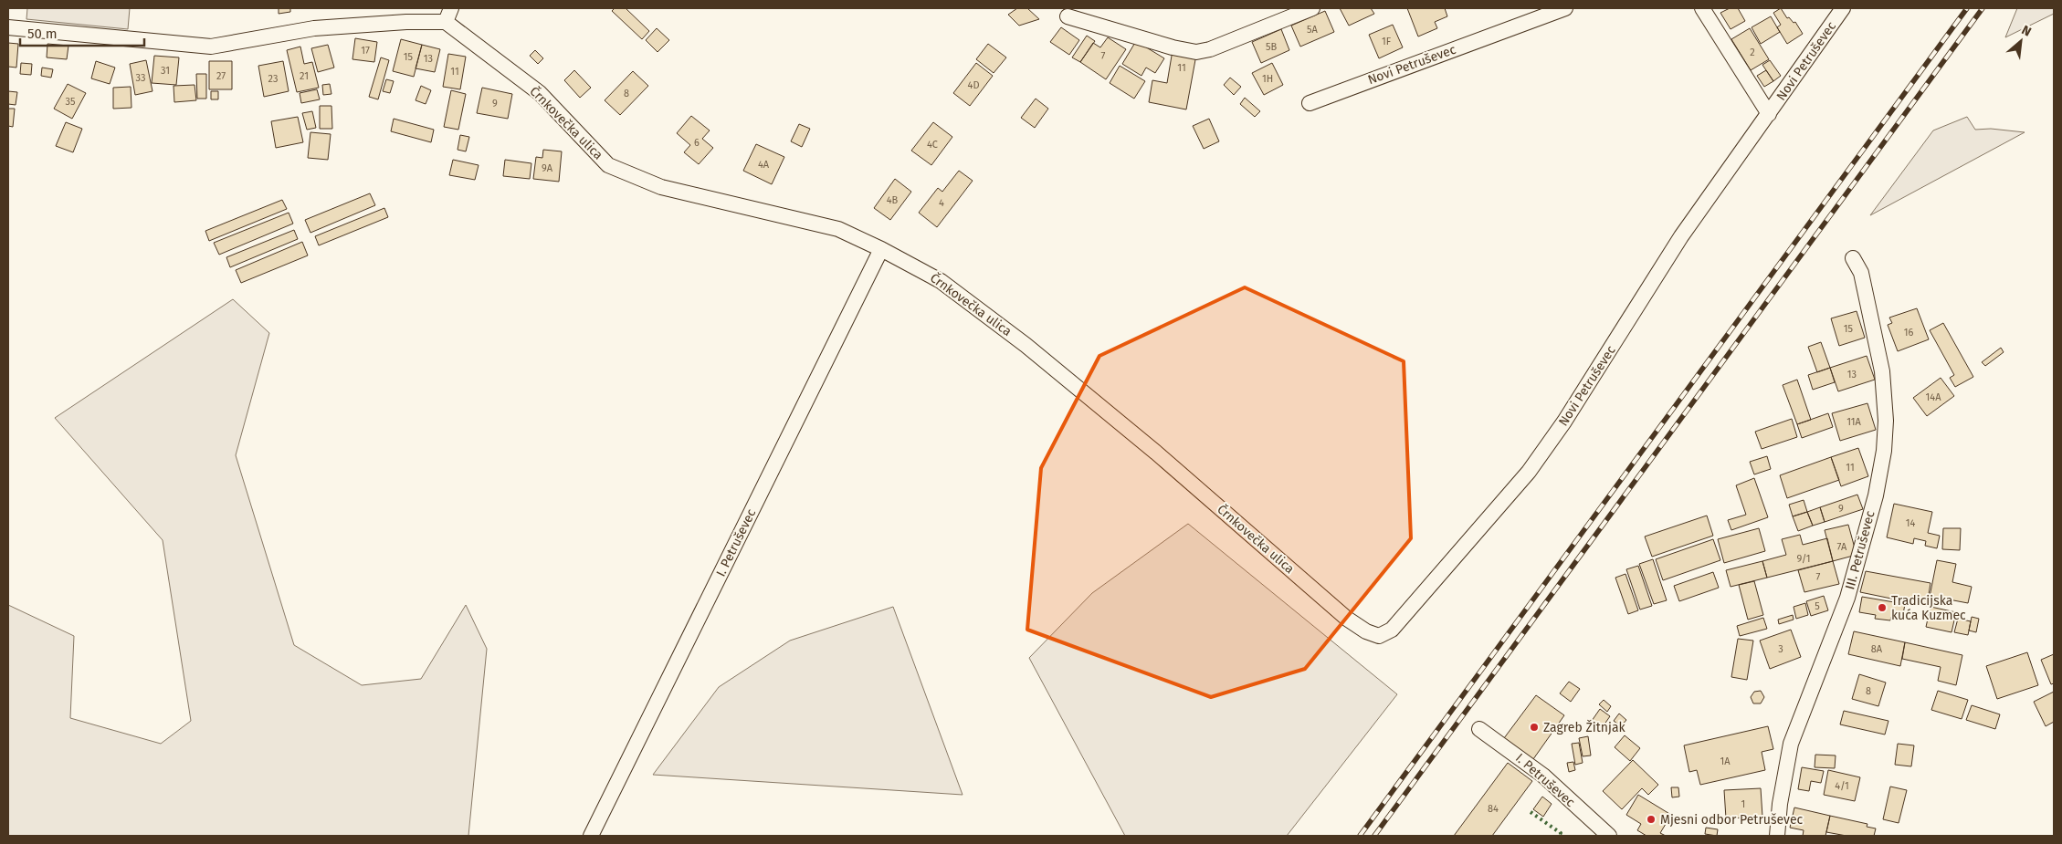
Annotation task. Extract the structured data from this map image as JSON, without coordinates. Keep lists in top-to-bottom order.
{
  "streets": {
    "street": [
      "Novi Petruševec",
      "Črnkovečka ulica",
      "I. Petruševec",
      "III. Petruševec"
    ]
  },
  "crossings": [
    ["Novi Petruševec", "Črnkovečka ulica"],
    ["Črnkovečka ulica", "I. Petruševec"]
  ],
  "places": ["Tradicijska kuća Kuzmec", "Zagreb Žitnjak", "Mjesni odbor Petruševec"],
  "house_numbers": [
    "5A",
    "1F",
    "5B",
    "17",
    "2",
    "7",
    "15",
    "13",
    "11",
    "31",
    "11",
    "27",
    "21",
    "33",
    "23",
    "1H",
    "4D",
    "8",
    "35",
    "9",
    "6",
    "4C",
    "4A",
    "9A",
    "4B",
    "4",
    "15",
    "16",
    "13",
    "14A",
    "11A",
    "11",
    "9",
    "14",
    "7A",
    "9/1",
    "7",
    "5",
    "3",
    "8A",
    "8",
    "1A",
    "4/1",
    "1",
    "84"
  ],
  "scale_bar": "50 m",
  "north": "top right"
}
